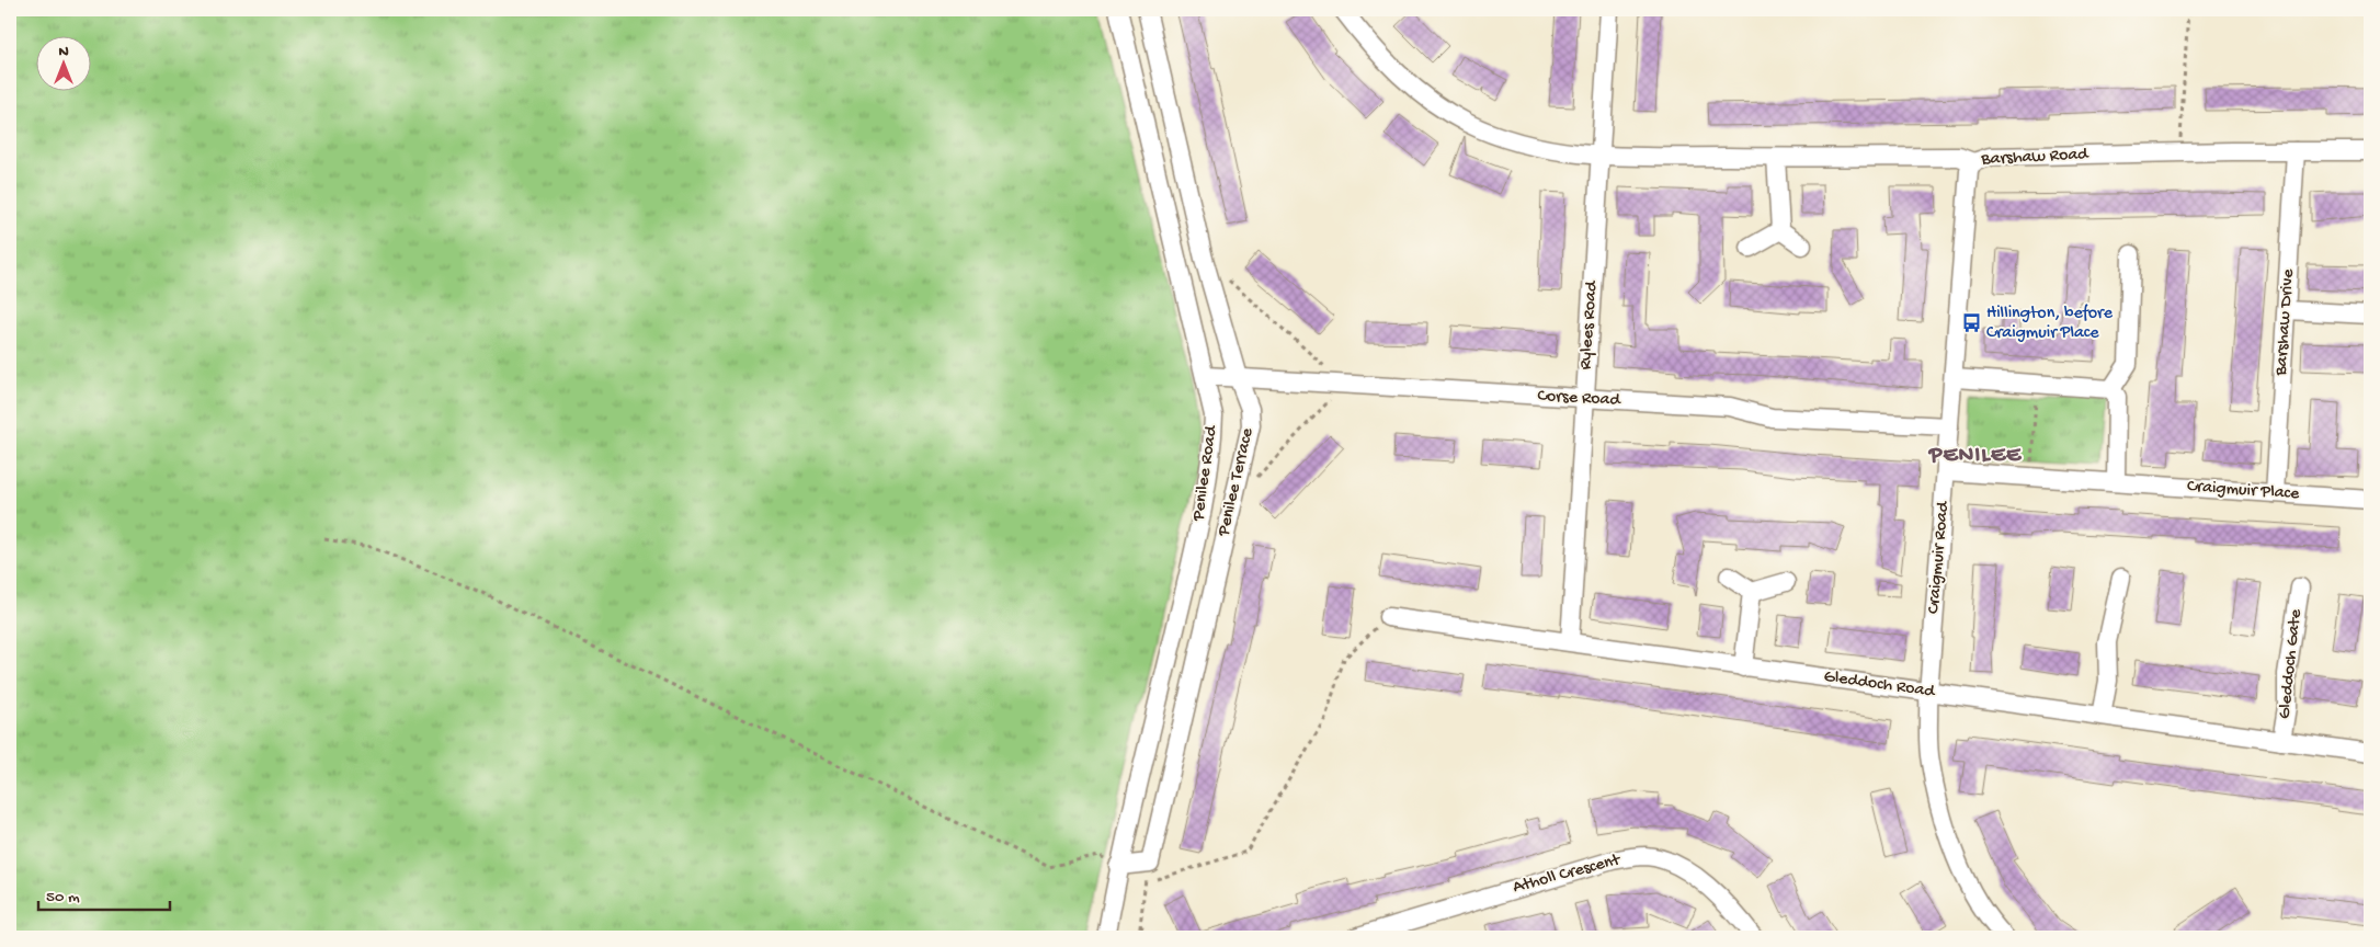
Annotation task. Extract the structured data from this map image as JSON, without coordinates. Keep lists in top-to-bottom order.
{
  "streets": {
    "street": [
      "Barshaw Road",
      "Barshaw Drive",
      "Rylees Road",
      "Corse Road",
      "Penilee Road",
      "Penilee Terrace",
      "Craigmuir Place",
      "Craigmuir Road",
      "Gleddoch Gate",
      "Gleddoch Road",
      "Atholl Crescent"
    ]
  },
  "crossings": [
    ["Barshaw Road", "Barshaw Drive"],
    ["Barshaw Road", "Rylees Road"],
    ["Barshaw Road", "Craigmuir Road"],
    ["Barshaw Drive", "Craigmuir Place"],
    ["Rylees Road", "Corse Road"],
    ["Rylees Road", "Gleddoch Road"],
    ["Corse Road", "Penilee Road"],
    ["Corse Road", "Penilee Terrace"],
    ["Corse Road", "Craigmuir Road"],
    ["Craigmuir Place", "Craigmuir Road"],
    ["Craigmuir Road", "Gleddoch Road"],
    ["Gleddoch Gate", "Gleddoch Road"]
  ],
  "districts": ["PENILEE"],
  "places": {
    "bus stop": ["Hillington, before Craigmuir Place"]
  },
  "scale_bar": "50 m",
  "north": "top"
}
